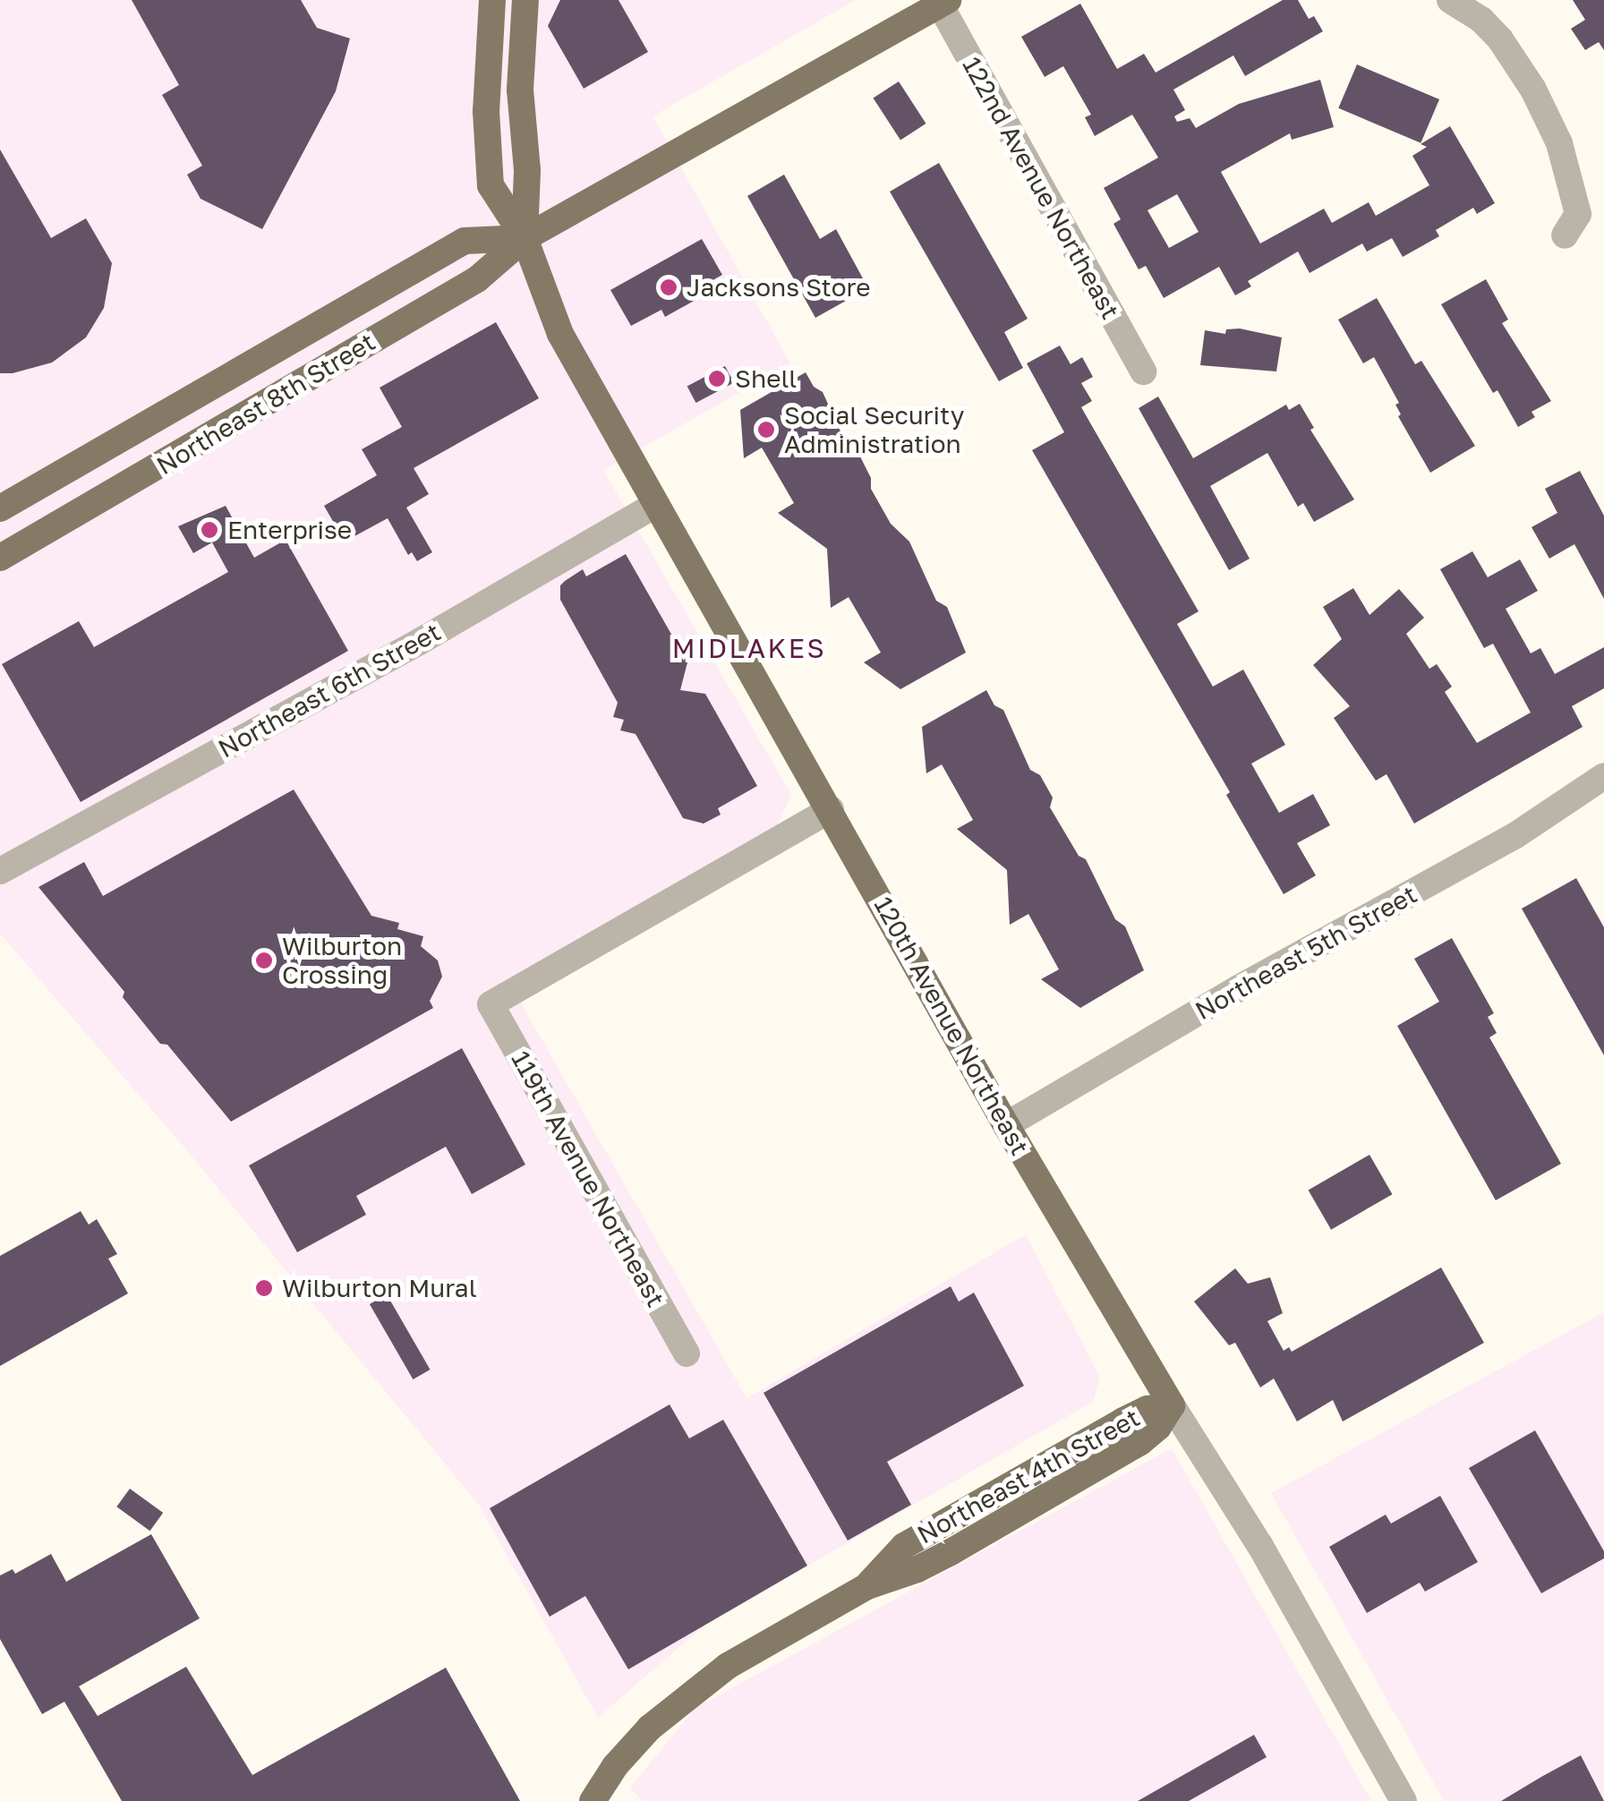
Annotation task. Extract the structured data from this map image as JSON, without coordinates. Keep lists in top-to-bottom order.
{
  "streets": {
    "main road": ["Northeast 8th Street", "120th Avenue Northeast", "Northeast 4th Street"],
    "street": [
      "122nd Avenue Northeast",
      "Northeast 6th Street",
      "Northeast 5th Street",
      "119th Avenue Northeast"
    ]
  },
  "crossings": [
    ["122nd Avenue Northeast", "Northeast 8th Street"],
    ["Northeast 8th Street", "120th Avenue Northeast"],
    ["Northeast 6th Street", "120th Avenue Northeast"],
    ["Northeast 5th Street", "120th Avenue Northeast"],
    ["120th Avenue Northeast", "119th Avenue Northeast"],
    ["120th Avenue Northeast", "Northeast 4th Street"]
  ],
  "districts": ["MIDLAKES"],
  "places": [
    "Jacksons Store",
    "Shell",
    "Social Security Administration",
    "Enterprise",
    "Wilburton Crossing",
    "Wilburton Mural"
  ]
}
